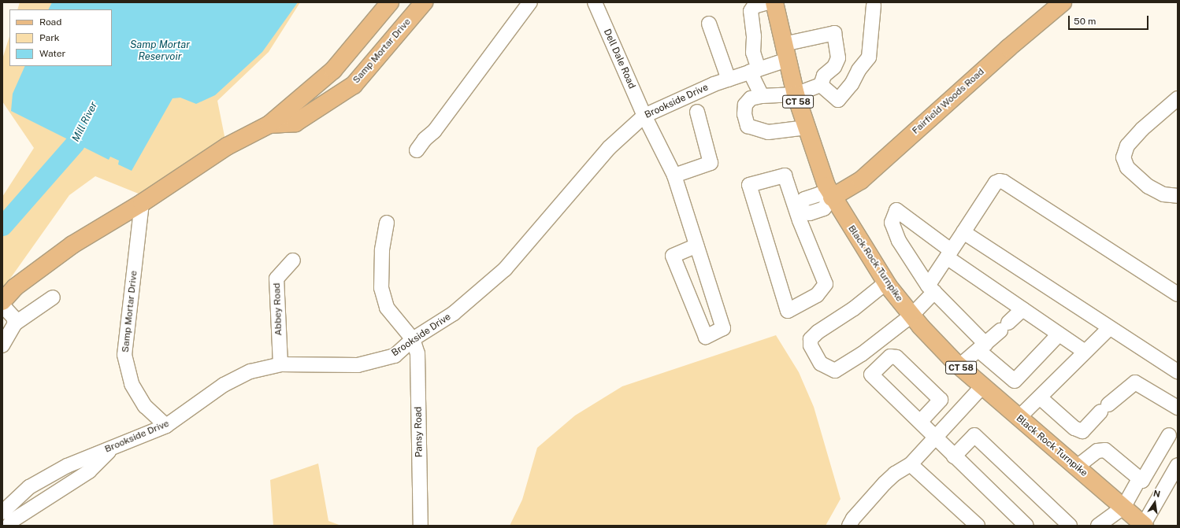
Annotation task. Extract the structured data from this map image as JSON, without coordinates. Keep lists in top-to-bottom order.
{
  "streets": {
    "main road": [
      "Samp Mortar Drive",
      "CT 58",
      "Fairfield Woods Road",
      "Black Rock Turnpike"
    ],
    "street": [
      "Dell Dale Road",
      "Brookside Drive",
      "Abbey Road",
      "Pansy Road"
    ]
  },
  "crossings": [
    ["Samp Mortar Drive", "Brookside Drive"],
    ["Dell Dale Road", "Brookside Drive"],
    ["Brookside Drive", "Black Rock Turnpike"],
    ["Brookside Drive", "Abbey Road"],
    ["Brookside Drive", "Pansy Road"],
    ["Fairfield Woods Road", "Black Rock Turnpike"]
  ],
  "water": ["Samp Mortar Reservoir", "Mill River"],
  "legend": ["Road", "Park", "Water"],
  "scale_bar": "50 m",
  "north": "top"
}
